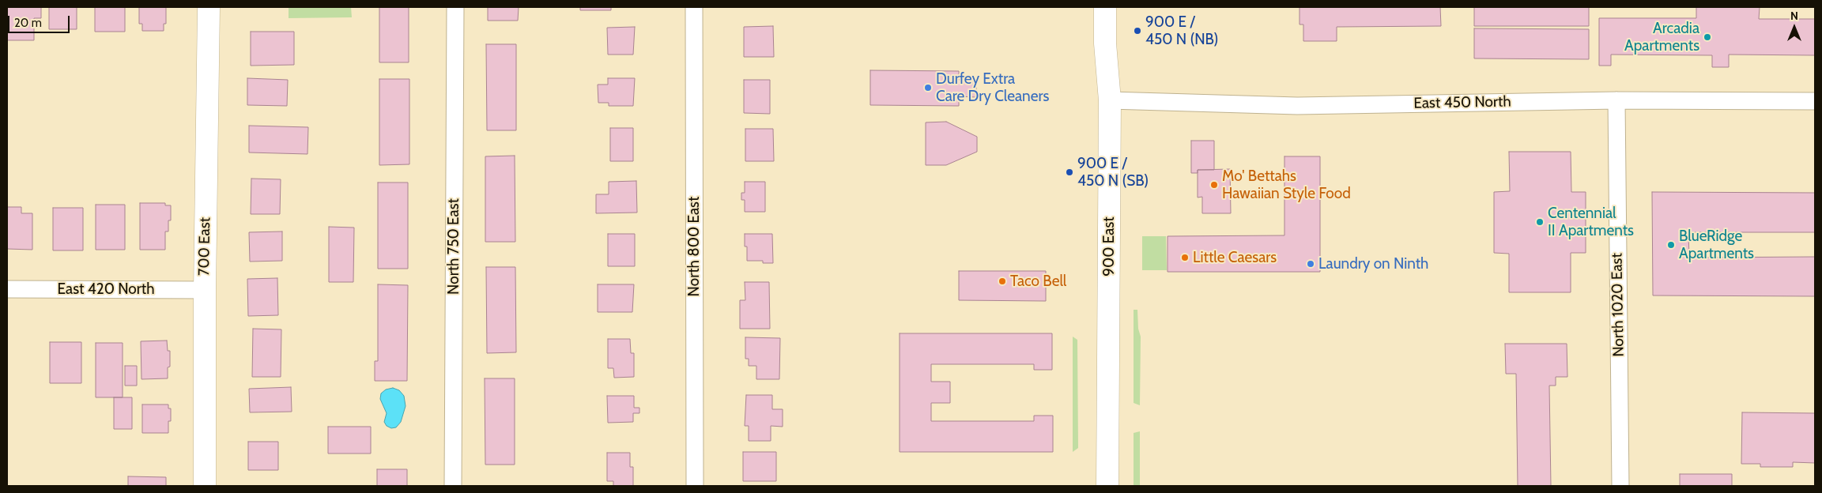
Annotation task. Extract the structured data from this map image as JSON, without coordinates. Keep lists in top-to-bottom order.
{
  "streets": {
    "street": [
      "East 450 North",
      "700 East",
      "North 750 East",
      "North 800 East",
      "900 East",
      "East 420 North",
      "North 1020 East"
    ]
  },
  "crossings": [
    ["East 450 North", "900 East"],
    ["East 450 North", "North 1020 East"],
    ["700 East", "East 420 North"]
  ],
  "places": [
    "900 E / 450 N (NB)",
    "Arcadia Apartments",
    "Durfey Extra Care Dry Cleaners",
    "900 E / 450 N (SB)",
    "Mo' Bettahs Hawaiian Style Food",
    "Centennial II Apartments",
    "BlueRidge Apartments",
    "Little Caesars",
    "Laundry on Ninth",
    "Taco Bell"
  ],
  "scale_bar": "20 m",
  "north": "top"
}
